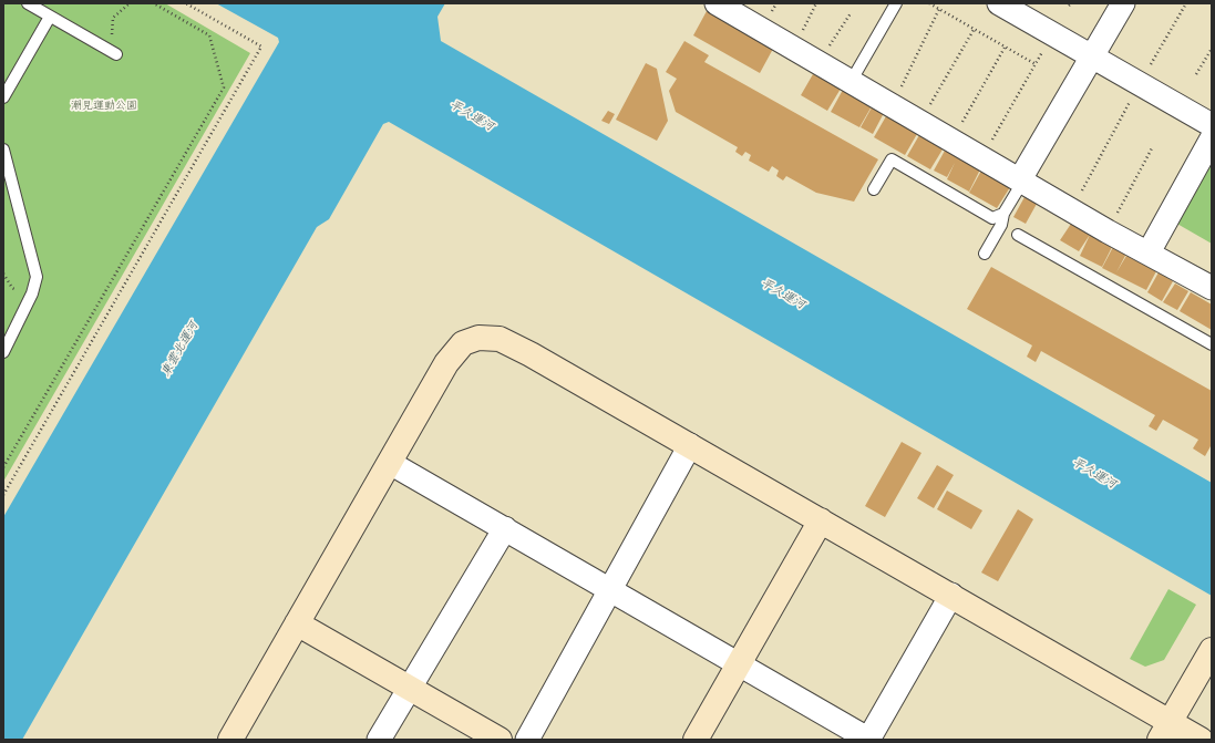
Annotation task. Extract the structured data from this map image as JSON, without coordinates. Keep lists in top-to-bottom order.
{
  "water": ["平久運河", "東雲北運河"],
  "parks": ["潮見運動公園"]
}
